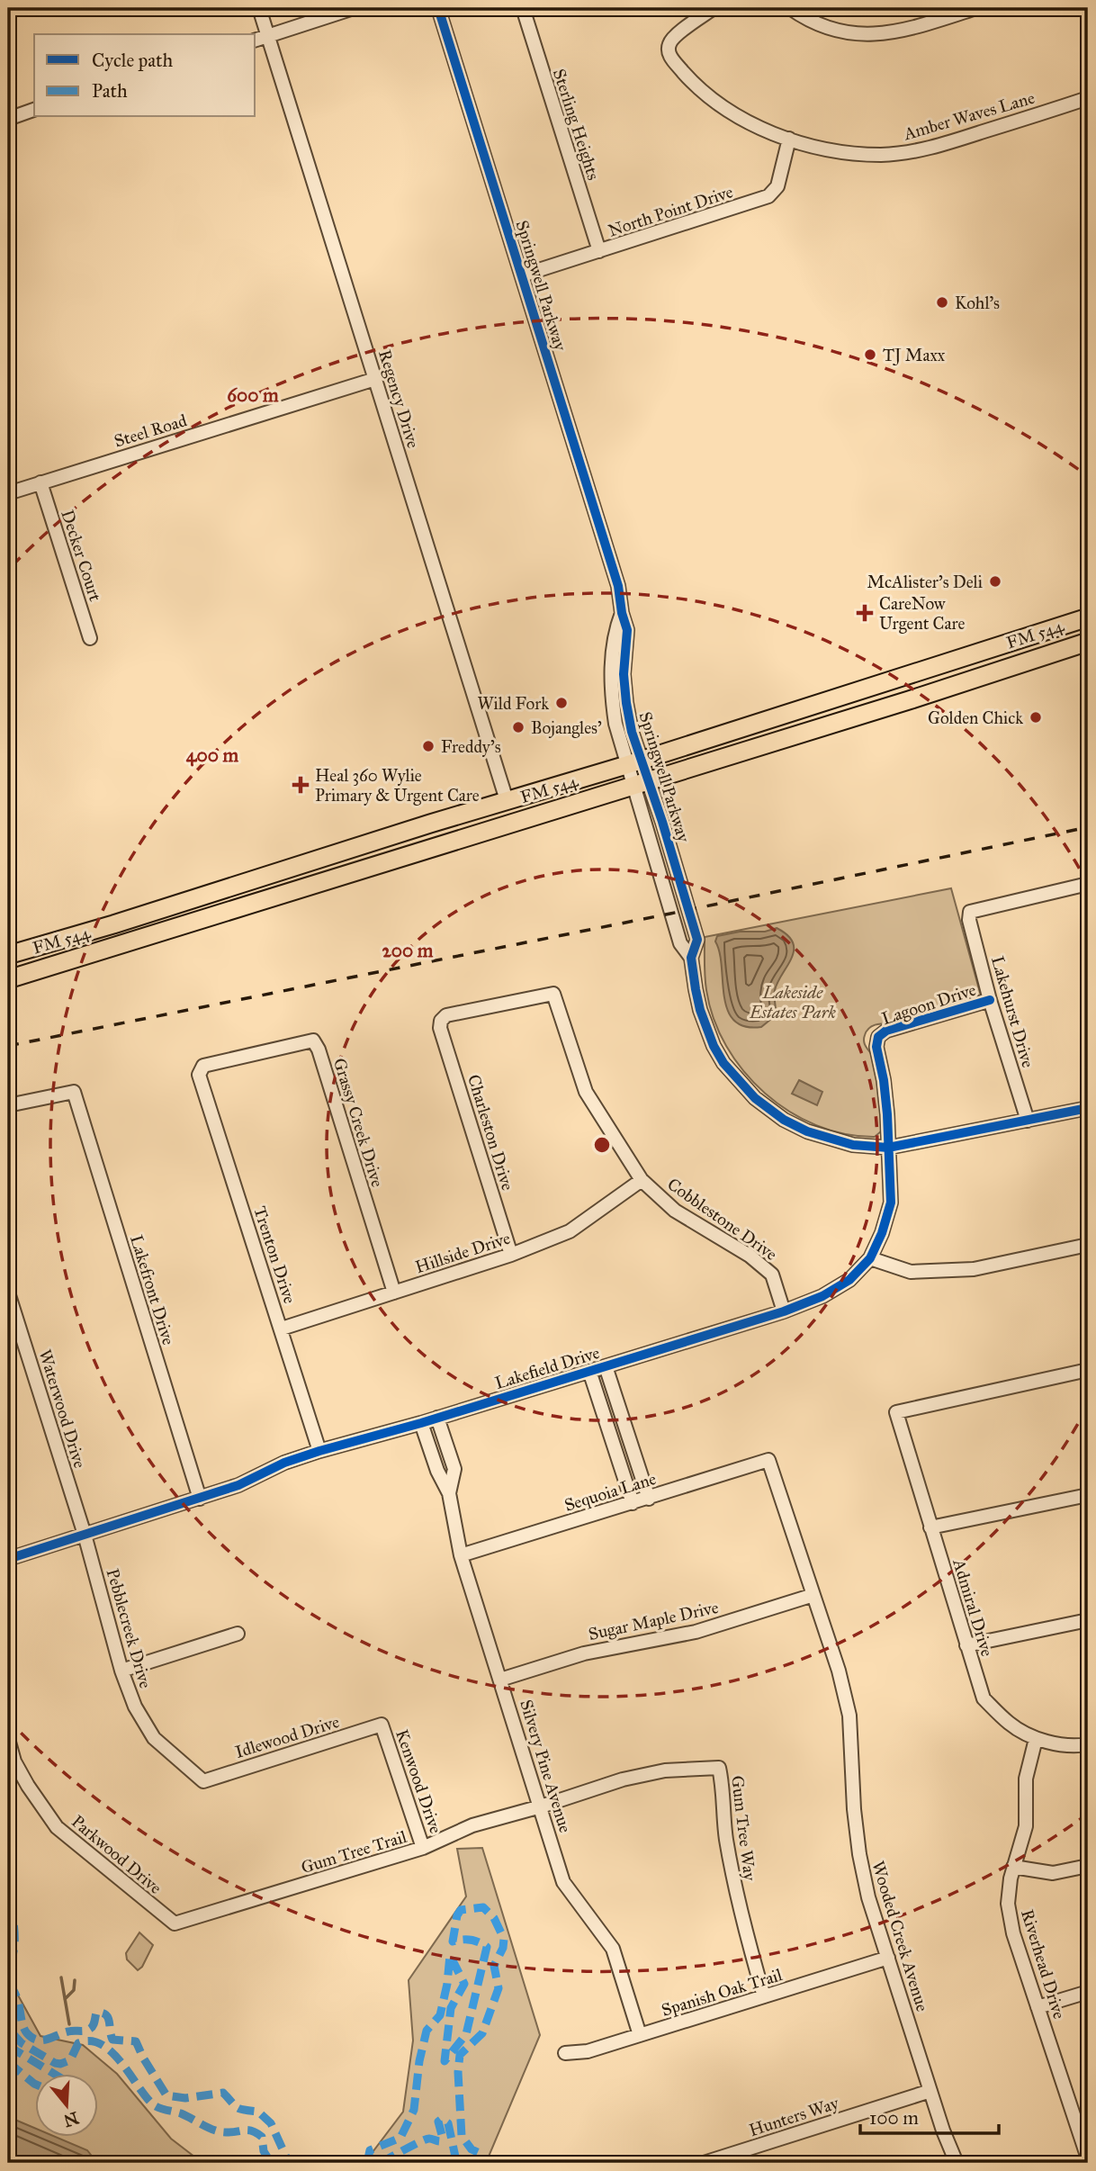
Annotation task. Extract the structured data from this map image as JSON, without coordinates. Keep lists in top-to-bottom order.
{
  "streets": {
    "main road": ["FM 544"],
    "street": [
      "Amber Waves Lane",
      "Sterling Heights",
      "North Point Drive",
      "Springwell Parkway",
      "Regency Drive",
      "Steel Road",
      "Decker Court",
      "Lagoon Drive",
      "Lakehurst Drive",
      "Grassy Creek Drive",
      "Charleston Drive",
      "Cobblestone Drive",
      "Hillside Drive",
      "Trenton Drive",
      "Lakefront Drive",
      "Lakefield Drive",
      "Waterwood Drive",
      "Sequoia Lane",
      "Admiral Drive",
      "Sugar Maple Drive",
      "Pebblecreek Drive",
      "Idlewood Drive",
      "Silvery Pine Avenue",
      "Kenwood Drive",
      "Gum Tree Way",
      "Gum Tree Trail",
      "Parkwood Drive",
      "Wooded Creek Avenue",
      "Riverhead Drive",
      "Spanish Oak Trail",
      "Hunters Way"
    ]
  },
  "crossings": [
    ["Amber Waves Lane", "North Point Drive"],
    ["Sterling Heights", "North Point Drive"],
    ["North Point Drive", "Springwell Parkway"],
    ["Springwell Parkway", "FM 544"],
    ["Springwell Parkway", "Lakehurst Drive"],
    ["Springwell Parkway", "Lakefield Drive"],
    ["Regency Drive", "Steel Road"],
    ["Regency Drive", "FM 544"],
    ["Steel Road", "Decker Court"],
    ["Lagoon Drive", "Lakehurst Drive"],
    ["Lagoon Drive", "Lakefield Drive"],
    ["Grassy Creek Drive", "Hillside Drive"],
    ["Grassy Creek Drive", "Trenton Drive"],
    ["Charleston Drive", "Cobblestone Drive"],
    ["Charleston Drive", "Hillside Drive"],
    ["Cobblestone Drive", "Hillside Drive"],
    ["Cobblestone Drive", "Lakefield Drive"],
    ["Hillside Drive", "Trenton Drive"],
    ["Trenton Drive", "Lakefield Drive"],
    ["Lakefront Drive", "Lakefield Drive"],
    ["Lakefield Drive", "Waterwood Drive"],
    ["Lakefield Drive", "Pebblecreek Drive"],
    ["Lakefield Drive", "Silvery Pine Avenue"],
    ["Waterwood Drive", "Pebblecreek Drive"],
    ["Sequoia Lane", "Silvery Pine Avenue"],
    ["Sequoia Lane", "Wooded Creek Avenue"],
    ["Admiral Drive", "Riverhead Drive"],
    ["Sugar Maple Drive", "Silvery Pine Avenue"],
    ["Sugar Maple Drive", "Wooded Creek Avenue"],
    ["Pebblecreek Drive", "Idlewood Drive"],
    ["Idlewood Drive", "Kenwood Drive"],
    ["Silvery Pine Avenue", "Gum Tree Way"],
    ["Silvery Pine Avenue", "Gum Tree Trail"],
    ["Silvery Pine Avenue", "Spanish Oak Trail"],
    ["Kenwood Drive", "Gum Tree Trail"],
    ["Gum Tree Way", "Gum Tree Trail"],
    ["Gum Tree Way", "Spanish Oak Trail"],
    ["Gum Tree Trail", "Parkwood Drive"],
    ["Wooded Creek Avenue", "Spanish Oak Trail"],
    ["Wooded Creek Avenue", "Hunters Way"]
  ],
  "parks": ["Lakeside Estates Park"],
  "places": {
    "other": [
      "Kohl's",
      "TJ Maxx",
      "McAlister's Deli",
      "Wild Fork",
      "Golden Chick",
      "Bojangles'",
      "Freddy's"
    ],
    "health": ["CareNow Urgent Care", "Heal 360 Wylie Primary & Urgent Care"]
  },
  "legend": ["Cycle path", "Path"],
  "scale_bar": "100 m",
  "north": "bottom",
  "rings": ["600 m", "400 m", "200 m"]
}
